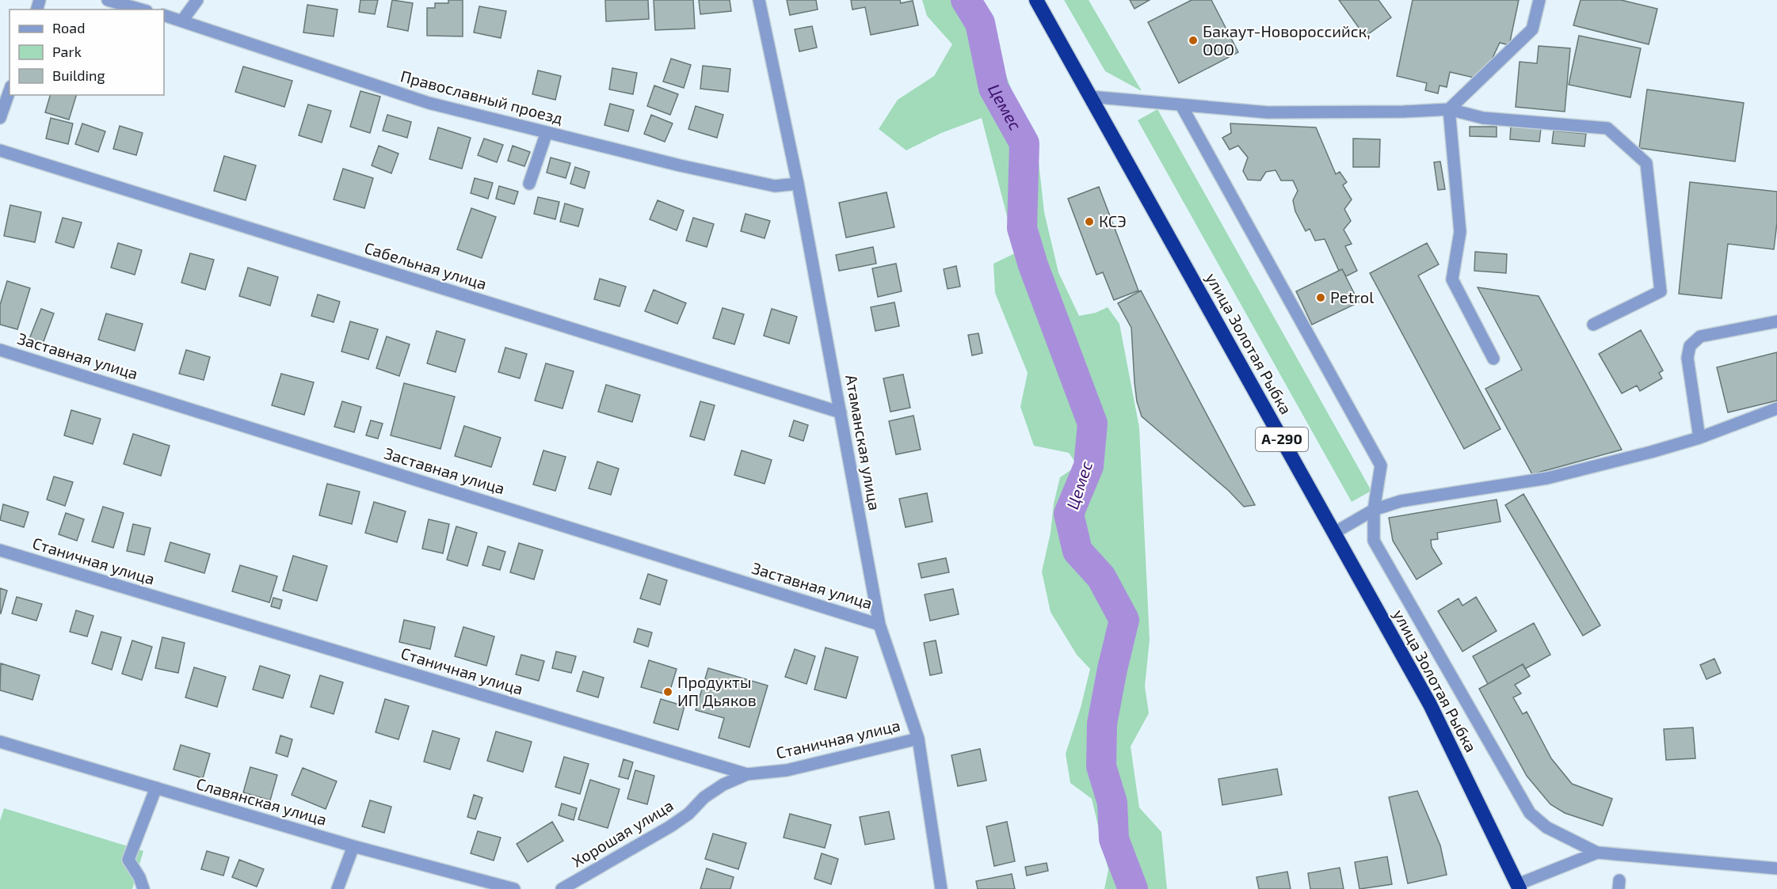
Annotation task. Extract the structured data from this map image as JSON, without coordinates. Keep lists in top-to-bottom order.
{
  "streets": {
    "highway": ["улица Золотая Рыбка", "А-290"],
    "street": [
      "Православный проезд",
      "Сабельная улица",
      "Заставная улица",
      "Атаманская улица",
      "Станичная улица",
      "Славянская улица",
      "Хорошая улица"
    ]
  },
  "crossings": [
    ["Православный проезд", "Атаманская улица"],
    ["Сабельная улица", "Атаманская улица"],
    ["Заставная улица", "Атаманская улица"],
    ["Атаманская улица", "Станичная улица"],
    ["Станичная улица", "Хорошая улица"]
  ],
  "water": ["Цемес"],
  "places": [
    "Бакаут-Новороссийск, ООО",
    "КСЭ",
    "Petrol",
    "Продукты ИП Дьяков"
  ],
  "legend": ["Road", "Park", "Building"]
}
